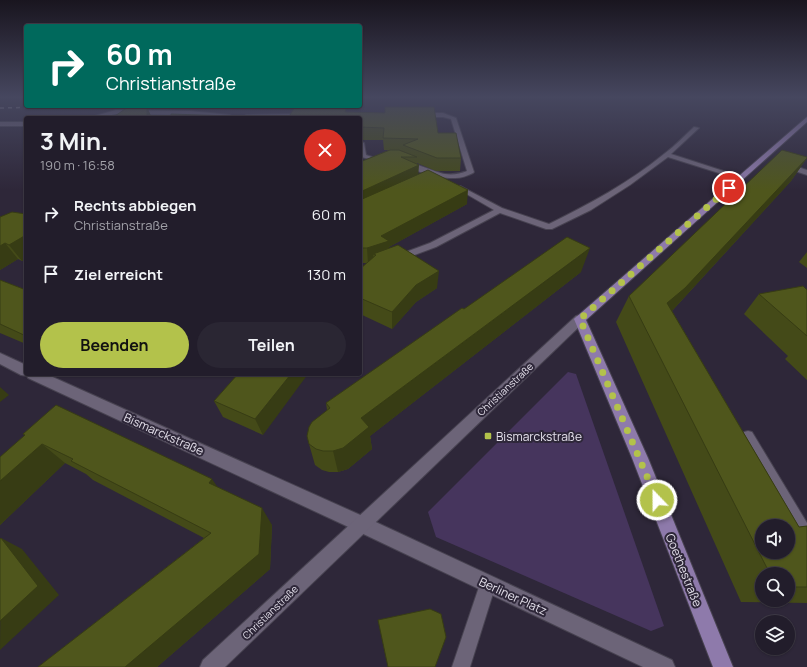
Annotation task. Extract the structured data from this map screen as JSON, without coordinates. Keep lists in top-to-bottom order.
{
  "streets": {
    "main road": ["Christianstraße", "Goethestraße"],
    "street": ["Bismarckstraße", "Berliner Platz"]
  },
  "crossings": [
    ["Christianstraße", "Bismarckstraße"],
    ["Christianstraße", "Goethestraße"],
    ["Christianstraße", "Berliner Platz"],
    ["Bismarckstraße", "Berliner Platz"]
  ],
  "places": {
    "transit": ["Bismarckstraße"]
  },
  "page": {
    "turn": ["60 m", "Christianstraße"],
    "heading": ["3 Min.", "190 m · 16:58"],
    "list": [
      {
        "name": "Rechts abbiegen",
        "note": "Christianstraße",
        "value": "60 m"
      },
      {
        "name": "Ziel erreicht",
        "value": "130 m"
      }
    ],
    "buttons": ["Beenden", "Teilen"]
  }
}
